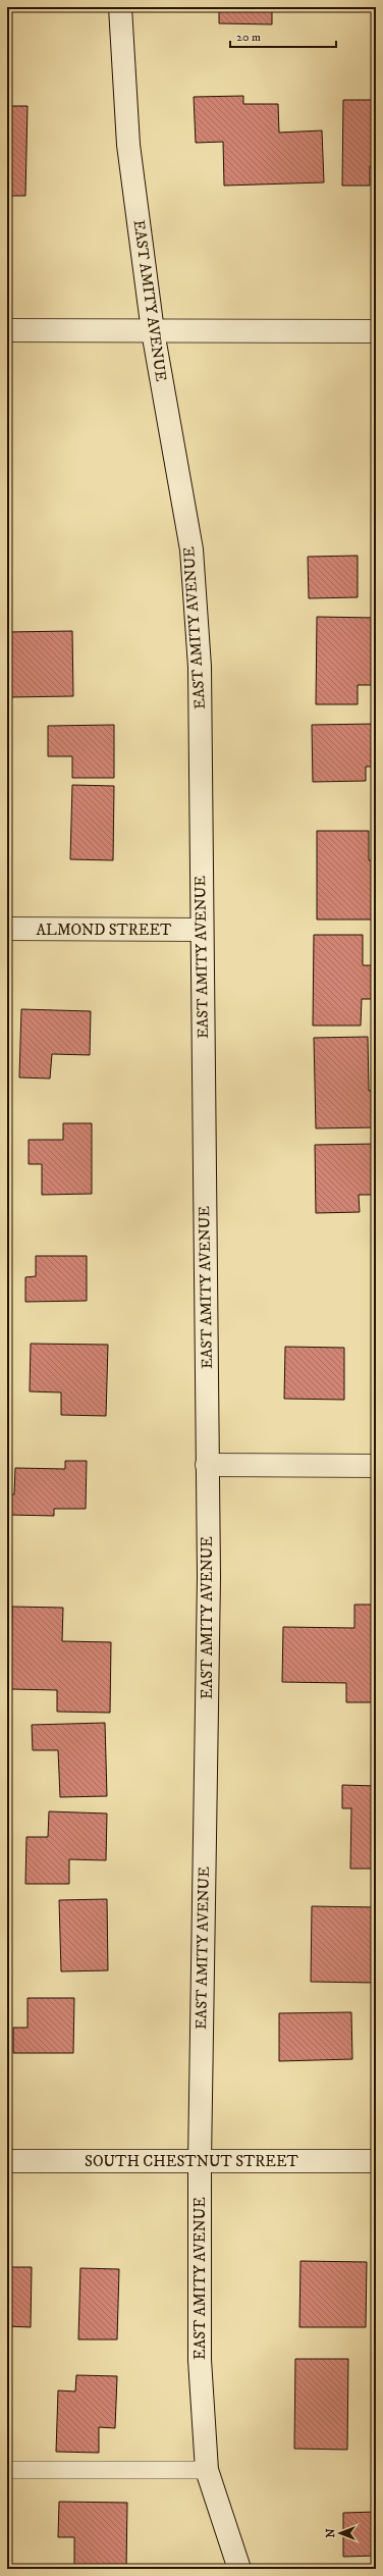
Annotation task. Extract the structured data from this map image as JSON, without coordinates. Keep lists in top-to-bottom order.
{
  "streets": {
    "main road": ["EAST AMITY AVENUE", "ALMOND STREET", "SOUTH CHESTNUT STREET"]
  },
  "crossings": [
    ["EAST AMITY AVENUE", "ALMOND STREET"],
    ["EAST AMITY AVENUE", "SOUTH CHESTNUT STREET"]
  ],
  "scale_bar": "20 m",
  "north": "left"
}
